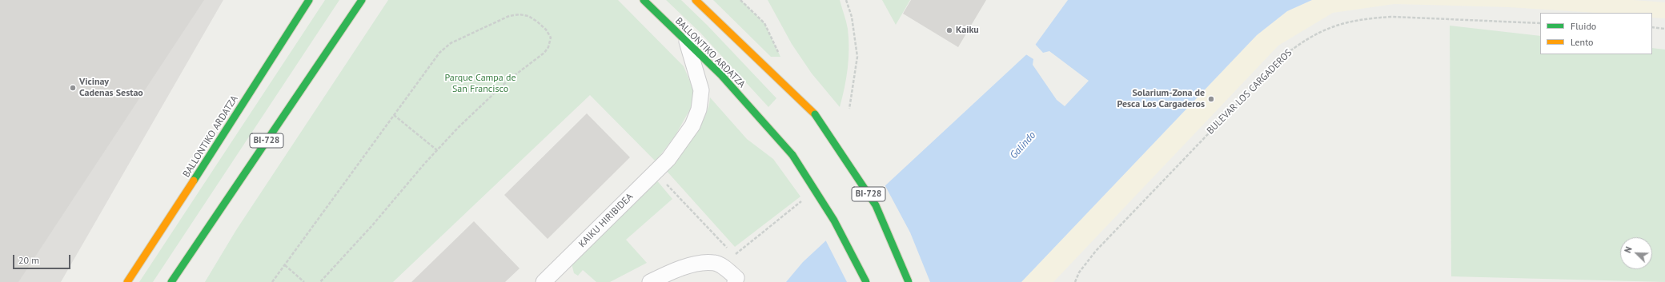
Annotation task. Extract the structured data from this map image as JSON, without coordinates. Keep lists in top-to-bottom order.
{
  "streets": {
    "main road": ["BALLONTIKO ARDATZA", "BI-728"],
    "street": ["KAIKU HIRIBIDEA"],
    "path": ["BULEVAR LOS CARGADEROS"]
  },
  "crossings": [
    ["BALLONTIKO ARDATZA", "KAIKU HIRIBIDEA"]
  ],
  "water": ["Galindo"],
  "parks": ["Parque Campa de San Francisco"],
  "places": ["Kaiku", "Vicinay Cadenas Sestao", "Solarium-Zona de Pesca Los Cargaderos"],
  "legend": ["Fluido", "Lento"],
  "scale_bar": "20 m",
  "north": "top left"
}
